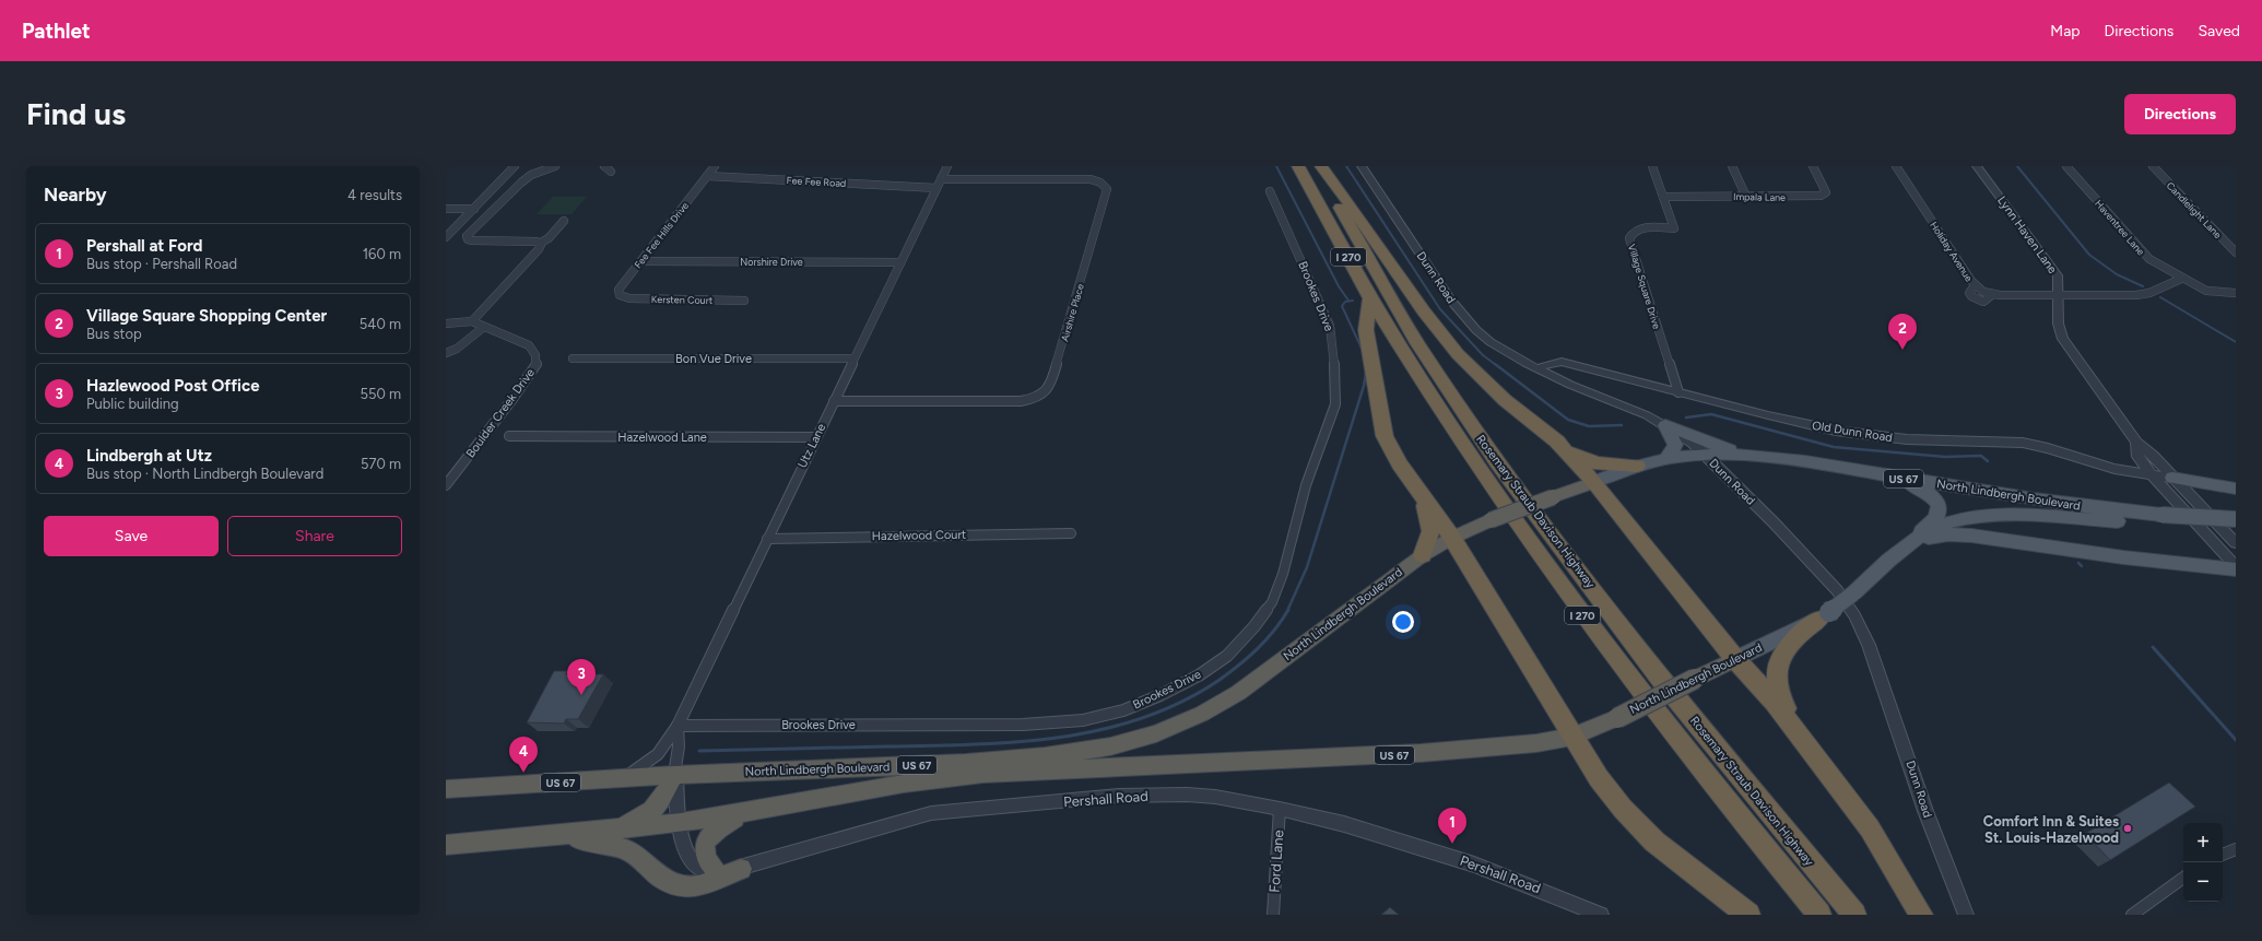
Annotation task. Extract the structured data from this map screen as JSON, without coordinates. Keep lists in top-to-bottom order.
{
  "streets": {
    "highway": [
      "I 270",
      "US 67",
      "North Lindbergh Boulevard",
      "Rosemary Straub Davison Highway"
    ],
    "street": [
      "Fee Fee Road",
      "Impala Lane",
      "Candlelight Lane",
      "Haventree Lane",
      "Fee Fee Hills Drive",
      "Lynn Haven Lane",
      "Holiday Avenue",
      "Norshire Drive",
      "Dunn Road",
      "Village Square Drive",
      "Brookes Drive",
      "Kersten Court",
      "Airshire Place",
      "Bon Vue Drive",
      "Boulder Creek Drive",
      "Old Dunn Road",
      "Hazelwood Lane",
      "Utz Lane",
      "Hazelwood Court",
      "Pershall Road",
      "Ford Lane"
    ]
  },
  "crossings": [
    ["Fee Fee Road", "Fee Fee Hills Drive"],
    ["Fee Fee Road", "Airshire Place"],
    ["Fee Fee Road", "Utz Lane"],
    ["Impala Lane", "Village Square Drive"],
    ["Fee Fee Hills Drive", "Norshire Drive"],
    ["Fee Fee Hills Drive", "Kersten Court"],
    ["Lynn Haven Lane", "Holiday Avenue"],
    ["Lynn Haven Lane", "Old Dunn Road"],
    ["Norshire Drive", "Utz Lane"],
    ["Dunn Road", "Old Dunn Road"],
    ["Dunn Road", "North Lindbergh Boulevard"],
    ["Village Square Drive", "Old Dunn Road"],
    ["Brookes Drive", "Utz Lane"],
    ["Airshire Place", "Utz Lane"],
    ["Bon Vue Drive", "Utz Lane"],
    ["Hazelwood Lane", "Utz Lane"],
    ["Utz Lane", "North Lindbergh Boulevard"],
    ["Utz Lane", "Hazelwood Court"],
    ["Utz Lane", "Pershall Road"],
    ["North Lindbergh Boulevard", "Pershall Road"],
    ["Pershall Road", "Ford Lane"]
  ],
  "places": ["Comfort Inn & Suites St. Louis-Hazelwood"],
  "page": {
    "header": "Pathlet",
    "nav": ["Map", "Directions", "Saved"],
    "buttons": [
      "Directions",
      ["Save", "Share"]
    ],
    "title": "Find us",
    "heading": ["Nearby", "4 results"],
    "list": [
      {
        "mark": "1",
        "name": "Pershall at Ford",
        "note": "Bus stop · Pershall Road",
        "value": "160 m"
      },
      {
        "mark": "2",
        "name": "Village Square Shopping Center",
        "note": "Bus stop",
        "value": "540 m"
      },
      {
        "mark": "3",
        "name": "Hazlewood Post Office",
        "note": "Public building",
        "value": "550 m"
      },
      {
        "mark": "4",
        "name": "Lindbergh at Utz",
        "note": "Bus stop · North Lindbergh Boulevard",
        "value": "570 m"
      }
    ],
    "pins": [
      "2",
      "3",
      "4",
      "1"
    ],
    "map_buttons": ["+", "−"]
  }
}
